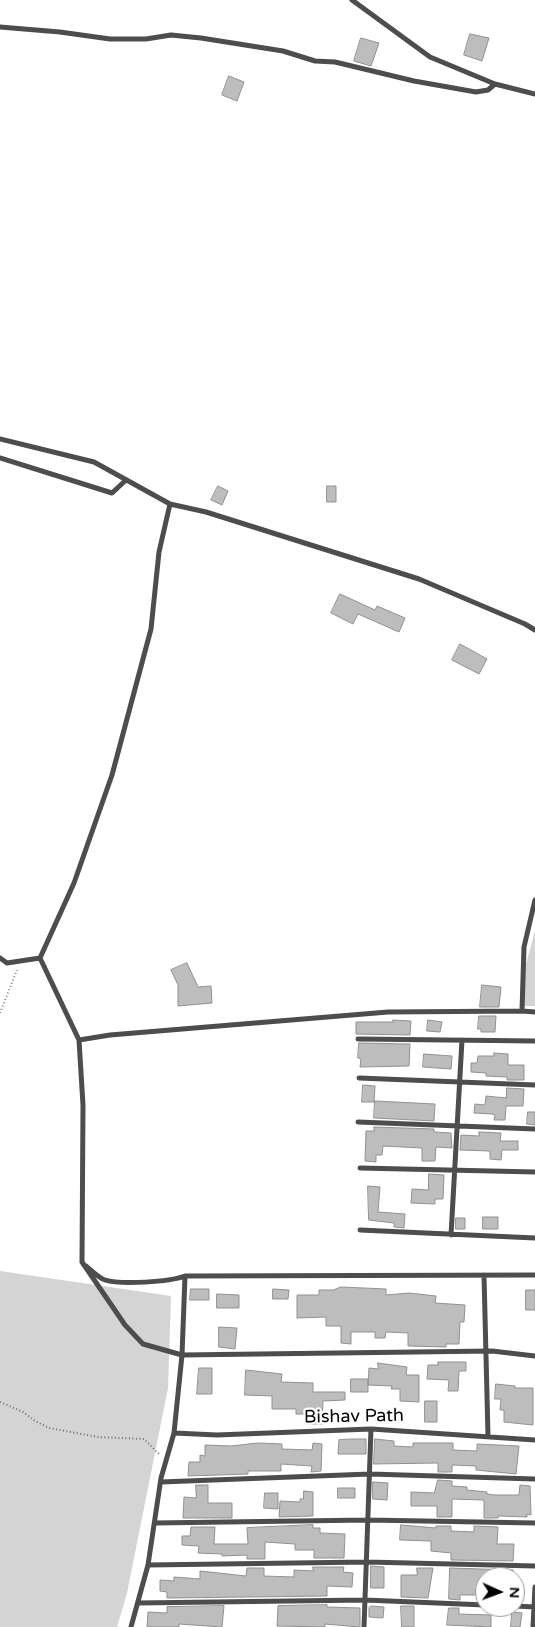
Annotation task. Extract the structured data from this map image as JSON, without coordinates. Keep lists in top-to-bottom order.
{
  "streets": {
    "street": ["Bishav Path"]
  },
  "north": "right"
}
